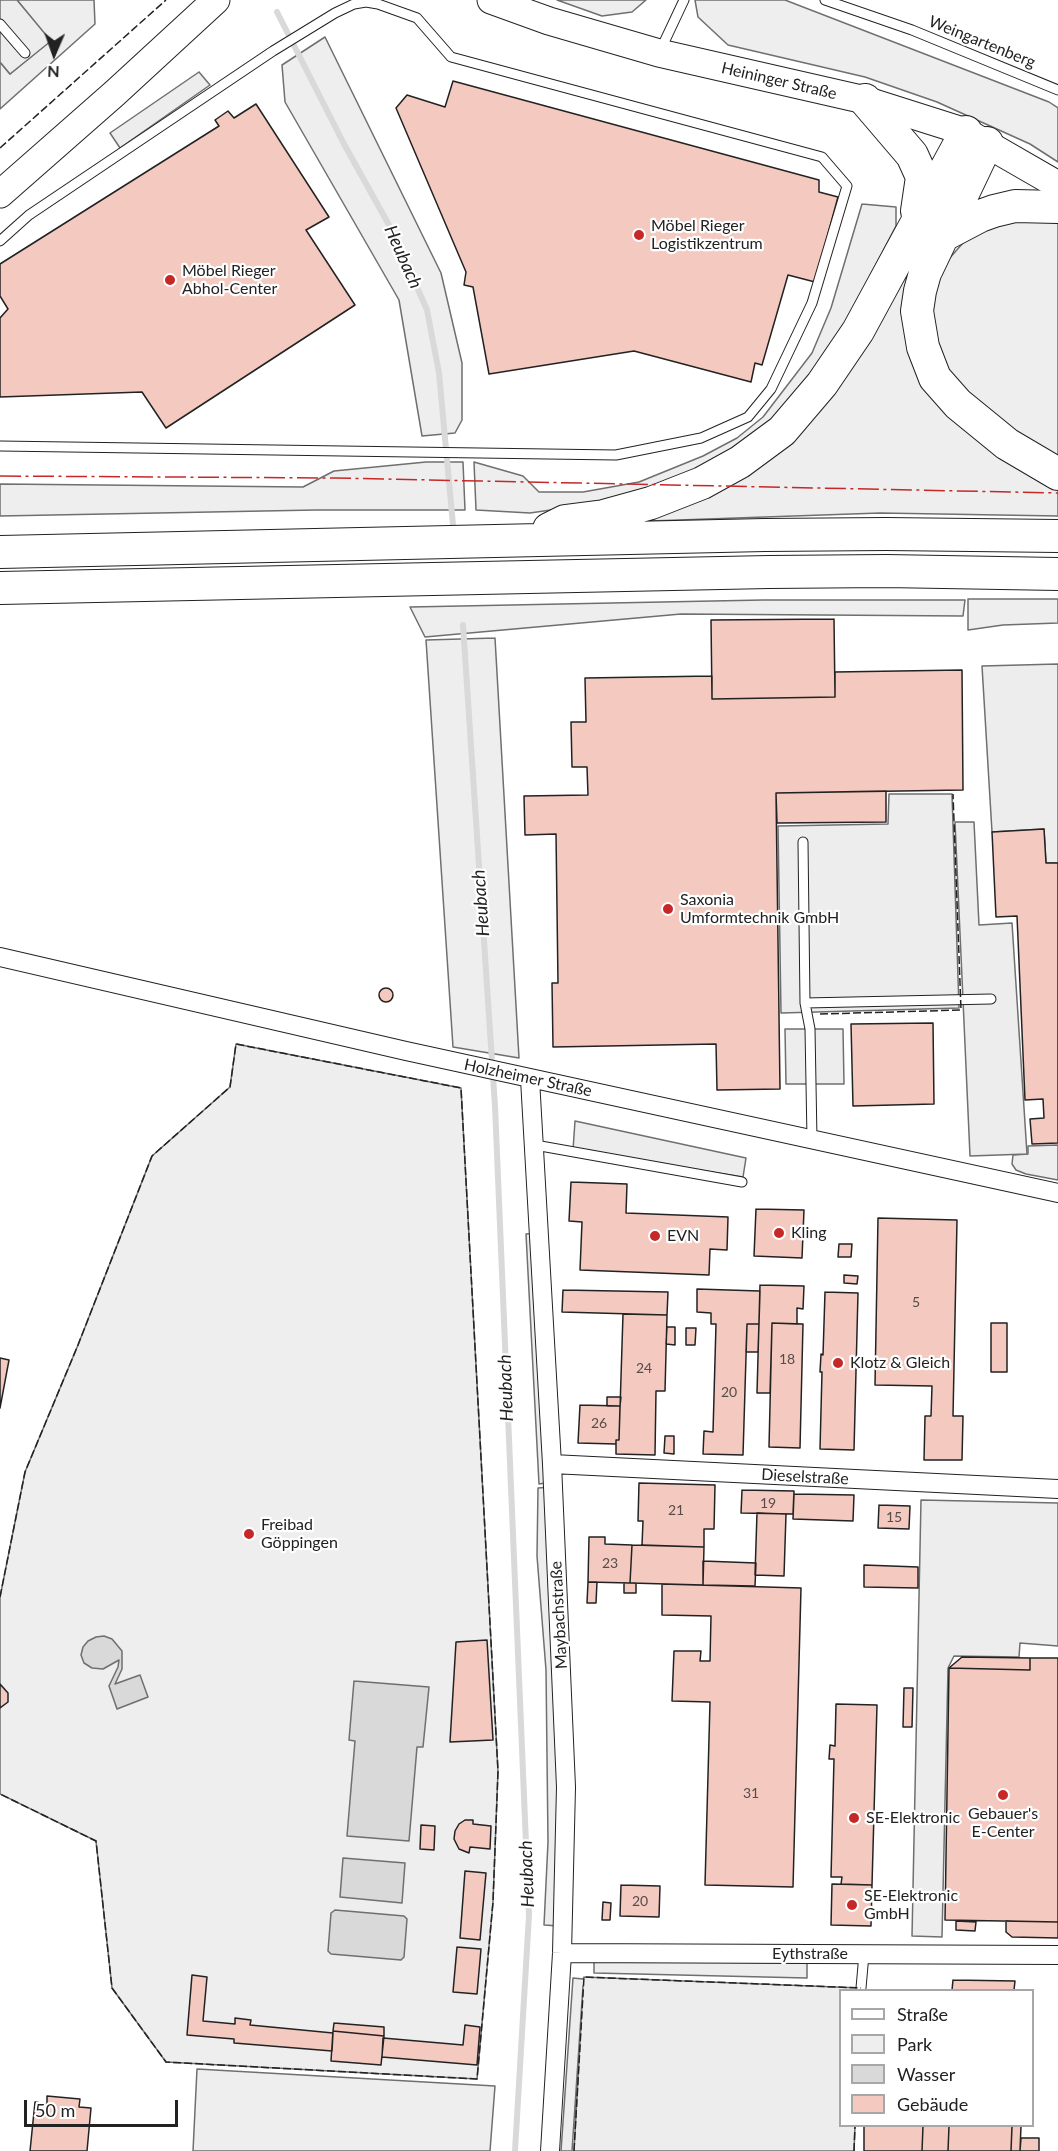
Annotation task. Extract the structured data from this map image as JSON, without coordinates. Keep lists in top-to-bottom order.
{
  "streets": {
    "main road": ["Heininger Straße"],
    "street": [
      "Holzheimer Straße",
      "Dieselstraße",
      "Maybachstraße",
      "Eythstraße"
    ],
    "lane": ["Weingartenberg"]
  },
  "crossings": [
    ["Holzheimer Straße", "Maybachstraße"],
    ["Dieselstraße", "Maybachstraße"],
    ["Maybachstraße", "Eythstraße"]
  ],
  "water": ["Heubach"],
  "places": [
    "Möbel Rieger Logistikzentrum",
    "Möbel Rieger Abhol-Center",
    "Saxonia Umformtechnik GmbH",
    "Kling",
    "EVN",
    "Klotz & Gleich",
    "Freibad Göppingen",
    "Gebauer's E-Center",
    "SE-Elektronic",
    "SE-Elektronic GmbH"
  ],
  "house_numbers": [
    "5",
    "18",
    "24",
    "20",
    "26",
    "19",
    "21",
    "15",
    "23",
    "31",
    "20"
  ],
  "legend": [
    "Straße",
    "Park",
    "Wasser",
    "Gebäude"
  ],
  "scale_bar": "50 m",
  "north": "bottom"
}
